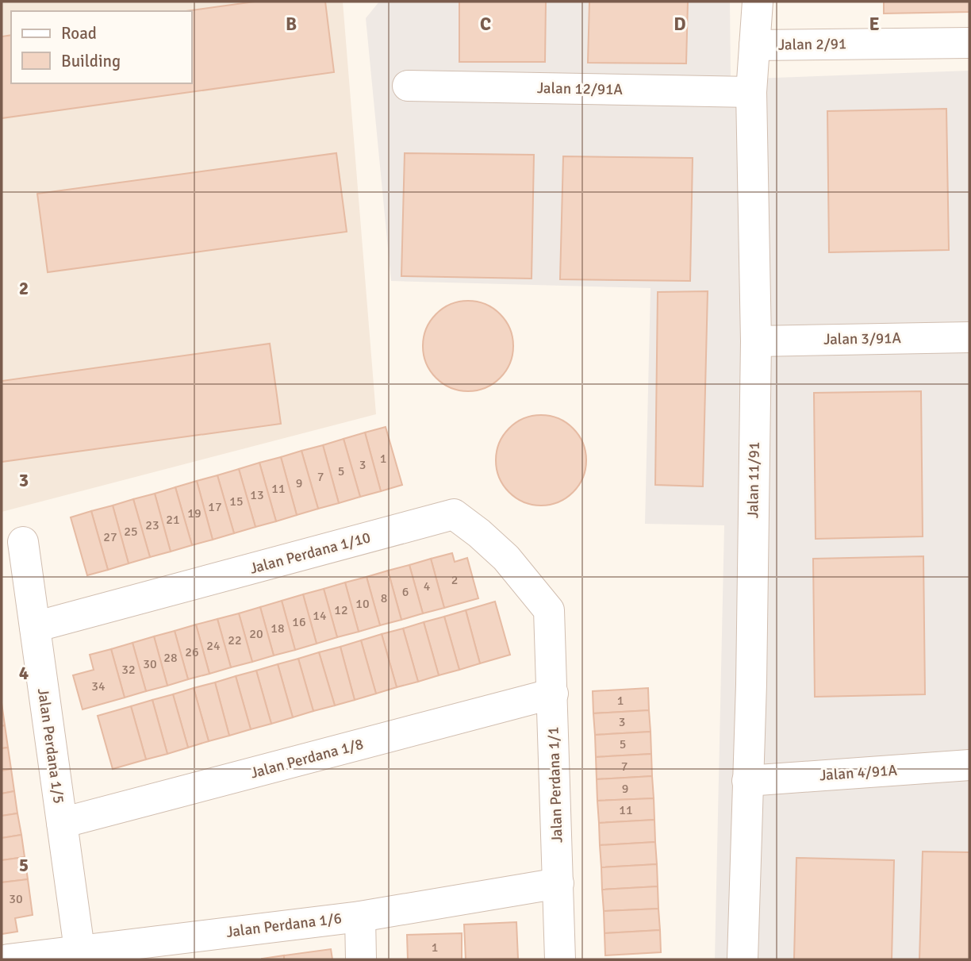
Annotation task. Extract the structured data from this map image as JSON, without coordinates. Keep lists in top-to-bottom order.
{
  "streets": {
    "street": [
      "Jalan 2/91",
      "Jalan 12/91A",
      "Jalan 3/91A",
      "Jalan 11/91",
      "Jalan Perdana 1/10",
      "Jalan Perdana 1/5",
      "Jalan Perdana 1/8",
      "Jalan 4/91A",
      "Jalan Perdana 1/1",
      "Jalan Perdana 1/6"
    ]
  },
  "crossings": [
    ["Jalan 2/91", "Jalan 11/91"],
    ["Jalan 12/91A", "Jalan 11/91"],
    ["Jalan 3/91A", "Jalan 11/91"],
    ["Jalan 11/91", "Jalan 4/91A"],
    ["Jalan Perdana 1/10", "Jalan Perdana 1/5"],
    ["Jalan Perdana 1/10", "Jalan Perdana 1/1"],
    ["Jalan Perdana 1/5", "Jalan Perdana 1/8"],
    ["Jalan Perdana 1/5", "Jalan Perdana 1/6"],
    ["Jalan Perdana 1/8", "Jalan Perdana 1/1"],
    ["Jalan Perdana 1/1", "Jalan Perdana 1/6"]
  ],
  "house_numbers": [
    "1",
    "3",
    "5",
    "7",
    "9",
    "11",
    "13",
    "15",
    "17",
    "19",
    "21",
    "23",
    "25",
    "27",
    "2",
    "4",
    "6",
    "8",
    "10",
    "12",
    "14",
    "16",
    "18",
    "20",
    "22",
    "24",
    "26",
    "28",
    "30",
    "32",
    "34",
    "1",
    "3",
    "5",
    "7",
    "9",
    "11",
    "30",
    "1"
  ],
  "legend": ["Road", "Building"],
  "grid": {
    "columns": [
      "B",
      "C",
      "D",
      "E"
    ],
    "rows": [
      "2",
      "3",
      "4",
      "5"
    ]
  }
}
